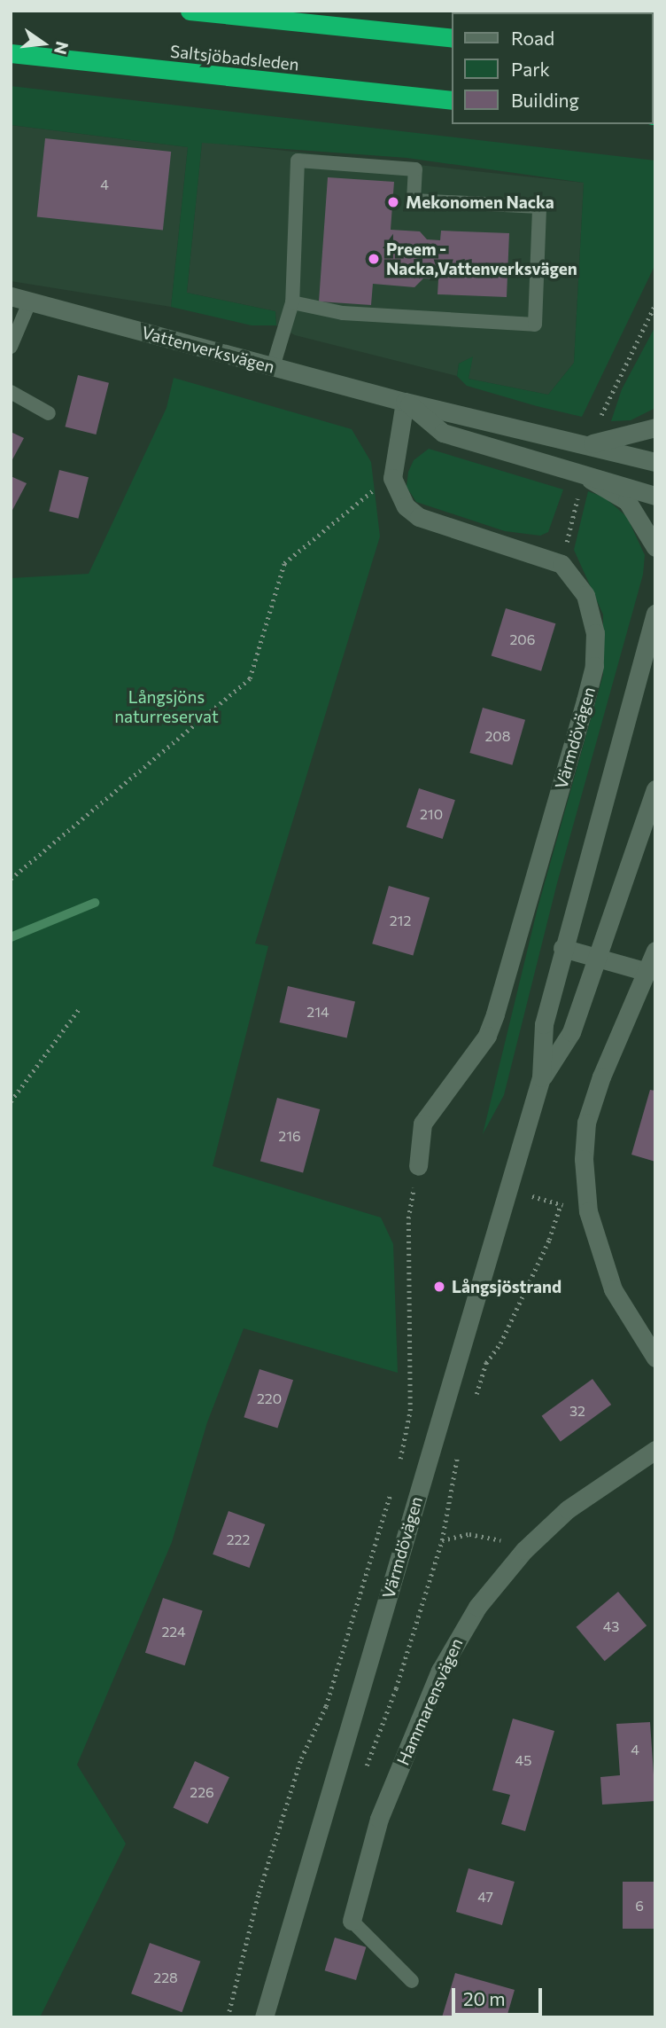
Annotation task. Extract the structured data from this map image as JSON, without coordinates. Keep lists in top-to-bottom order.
{
  "streets": {
    "highway": ["Saltsjöbadsleden"],
    "street": ["Vattenverksvägen", "Värmdövägen", "Hammarensvägen"]
  },
  "parks": ["Långsjöns naturreservat"],
  "places": ["Mekonomen Nacka", "Preem - Nacka,Vattenverksvägen", "Långsjöstrand"],
  "house_numbers": [
    "4",
    "206",
    "208",
    "210",
    "212",
    "214",
    "216",
    "220",
    "32",
    "222",
    "43",
    "224",
    "4",
    "45",
    "226",
    "47",
    "6",
    "228"
  ],
  "legend": ["Road", "Park", "Building"],
  "scale_bar": "20 m",
  "north": "right"
}
